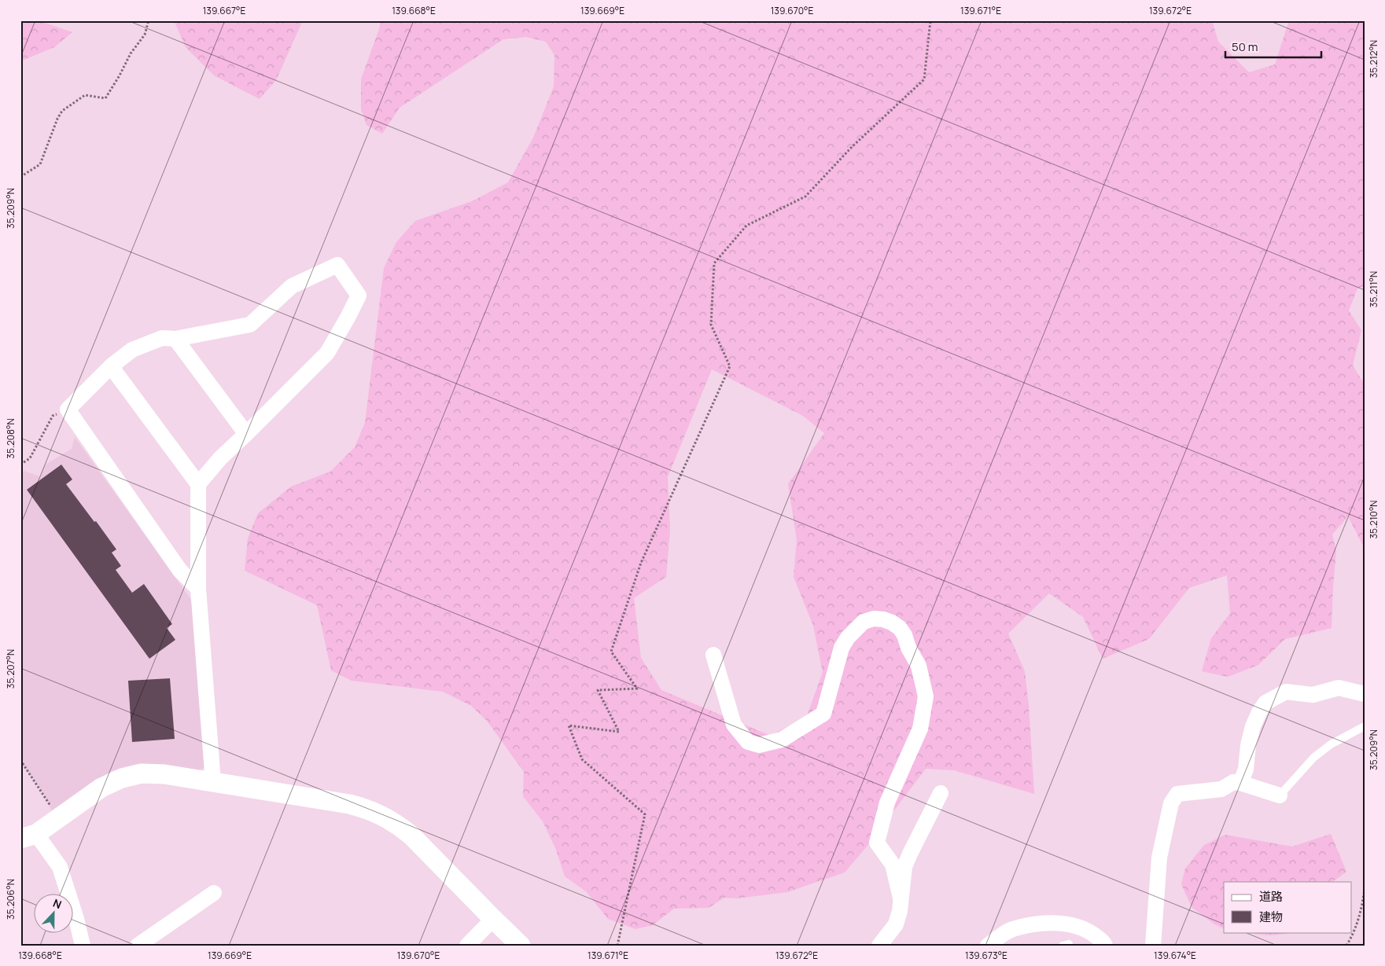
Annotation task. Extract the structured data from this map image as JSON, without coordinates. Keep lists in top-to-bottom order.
{
  "legend": ["道路", "建物"],
  "scale_bar": "50 m",
  "north": "top",
  "coordinates": [
    "139.667°E",
    "139.668°E",
    "139.669°E",
    "139.670°E",
    "139.671°E",
    "139.672°E",
    "35.212°N",
    "35.209°N",
    "35.211°N",
    "35.208°N",
    "35.210°N",
    "35.207°N",
    "35.206°N",
    "139.673°E",
    "139.674°E"
  ]
}
